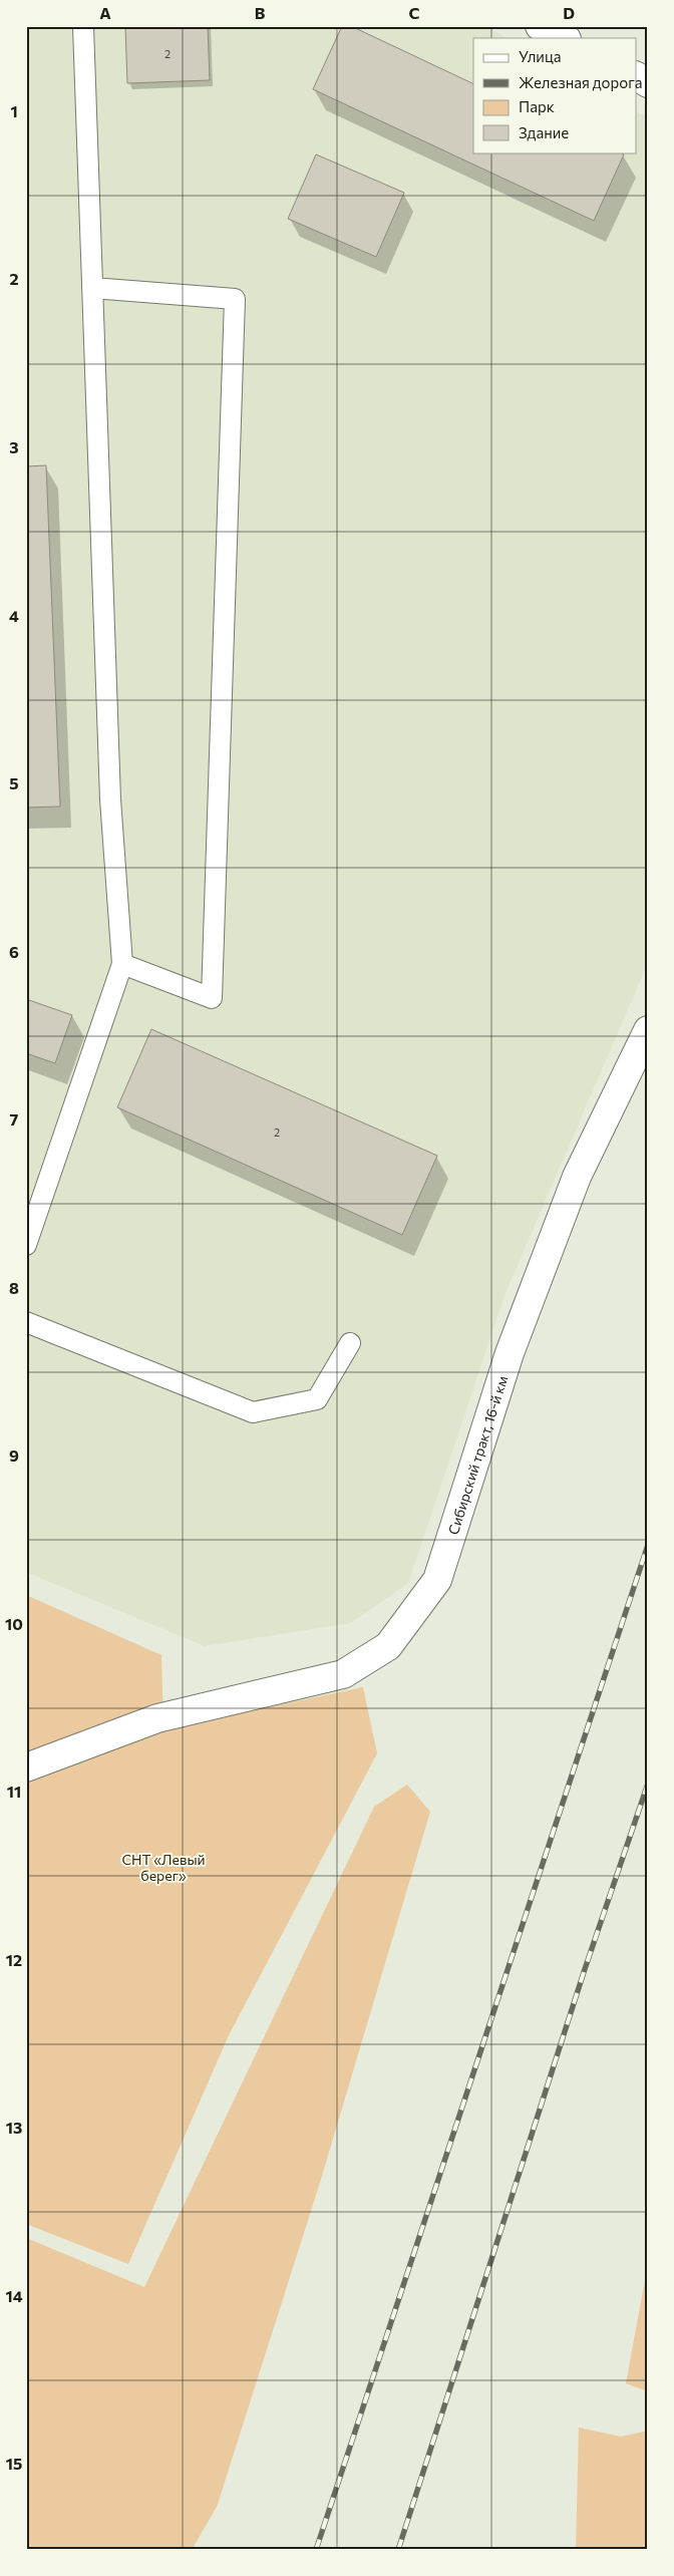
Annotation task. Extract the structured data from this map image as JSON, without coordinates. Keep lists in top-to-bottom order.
{
  "streets": {
    "street": ["Сибирский тракт, 16-й км"]
  },
  "parks": ["СНТ «Левый берег»"],
  "house_numbers": ["2", "2"],
  "legend": [
    "Улица",
    "Железная дорога",
    "Парк",
    "Здание"
  ],
  "grid": {
    "columns": [
      "A",
      "B",
      "C",
      "D"
    ],
    "rows": [
      "1",
      "2",
      "3",
      "4",
      "5",
      "6",
      "7",
      "8",
      "9",
      "10",
      "11",
      "12",
      "13",
      "14",
      "15"
    ]
  }
}
